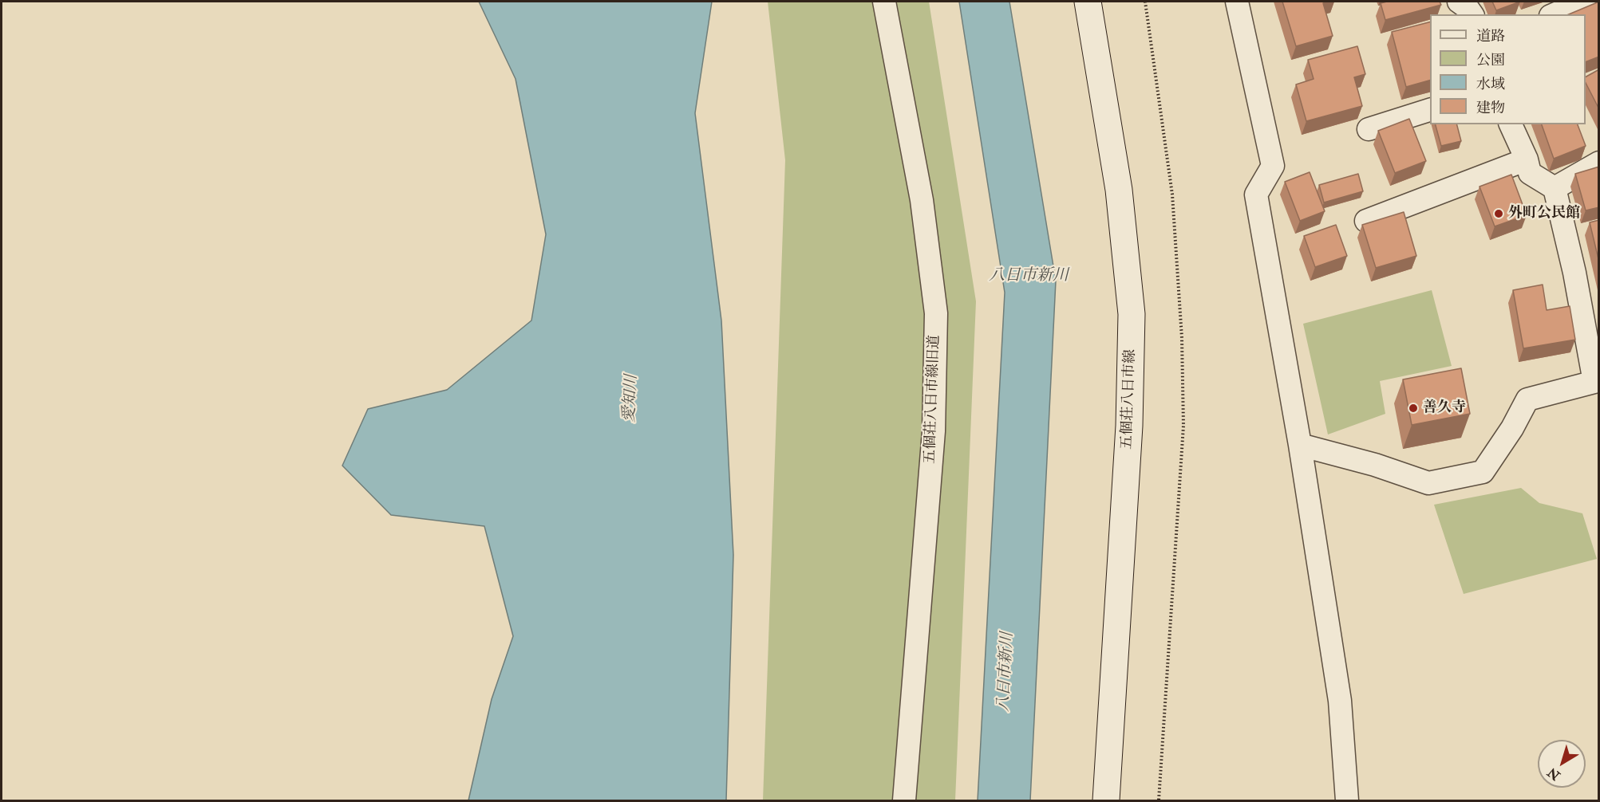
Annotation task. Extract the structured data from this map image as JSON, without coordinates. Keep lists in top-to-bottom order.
{
  "streets": {
    "main road": ["五個荘八日市線"],
    "street": ["五個荘八日市線旧道"]
  },
  "water": ["八日市新川", "愛知川"],
  "places": ["外町公民館", "善久寺"],
  "legend": [
    "道路",
    "公園",
    "水域",
    "建物"
  ],
  "north": "bottom left"
}
